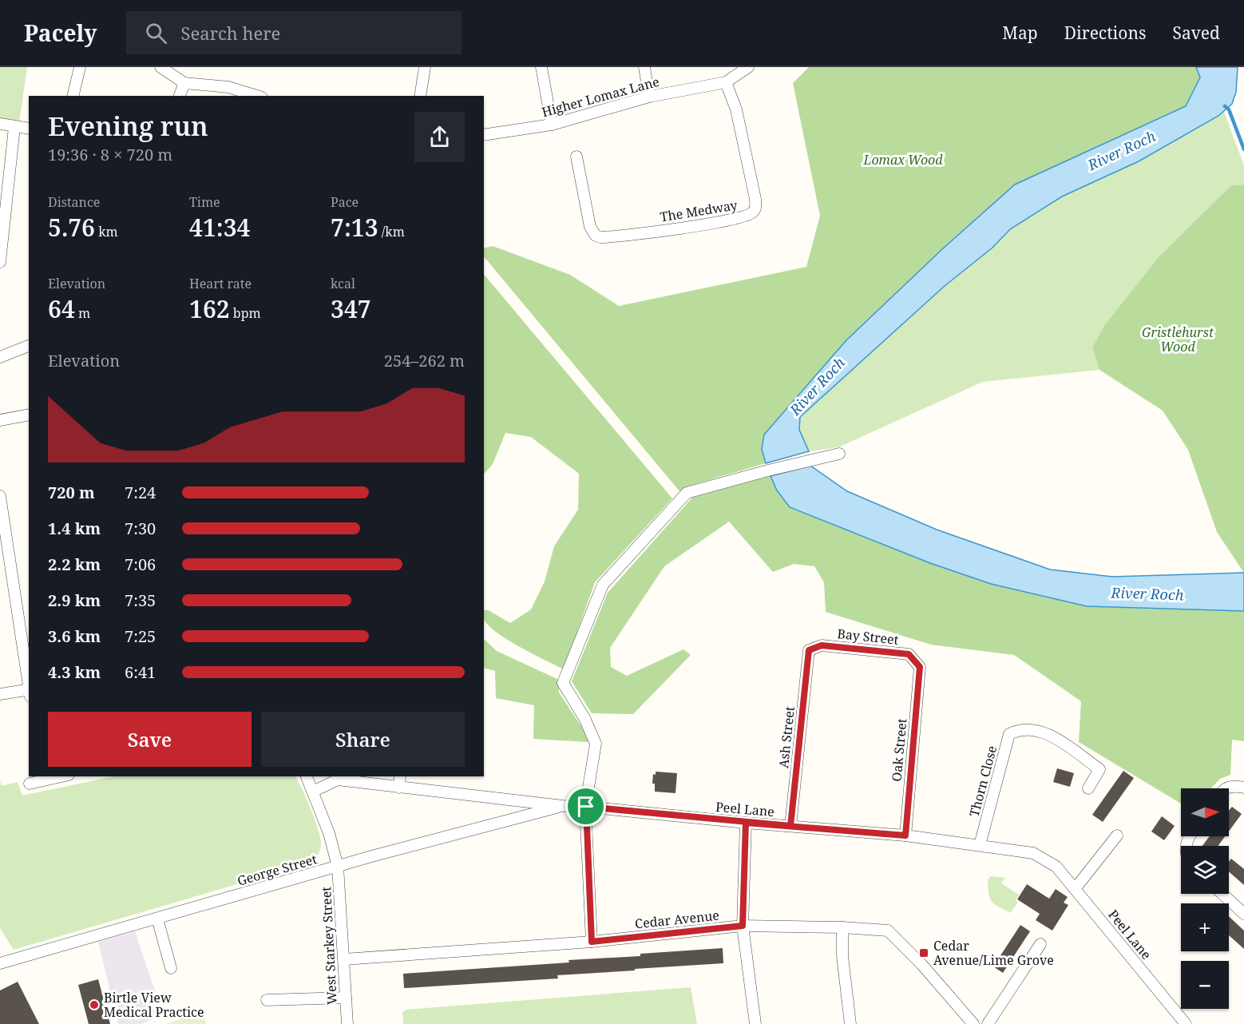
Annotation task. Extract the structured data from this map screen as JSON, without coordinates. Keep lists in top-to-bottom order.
{
  "streets": {
    "street": [
      "Higher Lomax Lane",
      "The Medway",
      "Bay Street",
      "Ash Street",
      "Oak Street",
      "Thorn Close",
      "Peel Lane",
      "George Street",
      "Cedar Avenue",
      "West Starkey Street"
    ]
  },
  "crossings": [
    ["Higher Lomax Lane", "The Medway"],
    ["Bay Street", "Ash Street"],
    ["Bay Street", "Oak Street"],
    ["Ash Street", "Peel Lane"],
    ["Oak Street", "Peel Lane"],
    ["Thorn Close", "Peel Lane"],
    ["Peel Lane", "George Street"],
    ["Peel Lane", "West Starkey Street"],
    ["George Street", "West Starkey Street"],
    ["Cedar Avenue", "West Starkey Street"]
  ],
  "water": ["River Roch"],
  "parks": ["Lomax Wood", "Gristlehurst Wood"],
  "places": {
    "transit": ["Cedar Avenue/Lime Grove"],
    "other": ["Birtle View Medical Practice"]
  },
  "north": "right",
  "page": {
    "header": "Pacely",
    "search": "Search here",
    "nav": ["Map", "Directions", "Saved"],
    "heading": ["Evening run", "19:36 · 8 × 720 m"],
    "stats": [
      ["Distance", "5.76 km"],
      ["Time", "41:34"],
      ["Pace", "7:13 /km"],
      ["Elevation", "64 m"],
      ["Heart rate", "162 bpm"],
      ["kcal", "347"]
    ],
    "chart": ["Elevation", "254–262 m"],
    "list": [
      {
        "name": "720 m",
        "note": "7:24"
      },
      {
        "name": "1.4 km",
        "note": "7:30"
      },
      {
        "name": "2.2 km",
        "note": "7:06"
      },
      {
        "name": "2.9 km",
        "note": "7:35"
      },
      {
        "name": "3.6 km",
        "note": "7:25"
      },
      {
        "name": "4.3 km",
        "note": "6:41"
      }
    ],
    "buttons": ["Save", "Share"],
    "map_buttons": ["+", "−"]
  }
}
